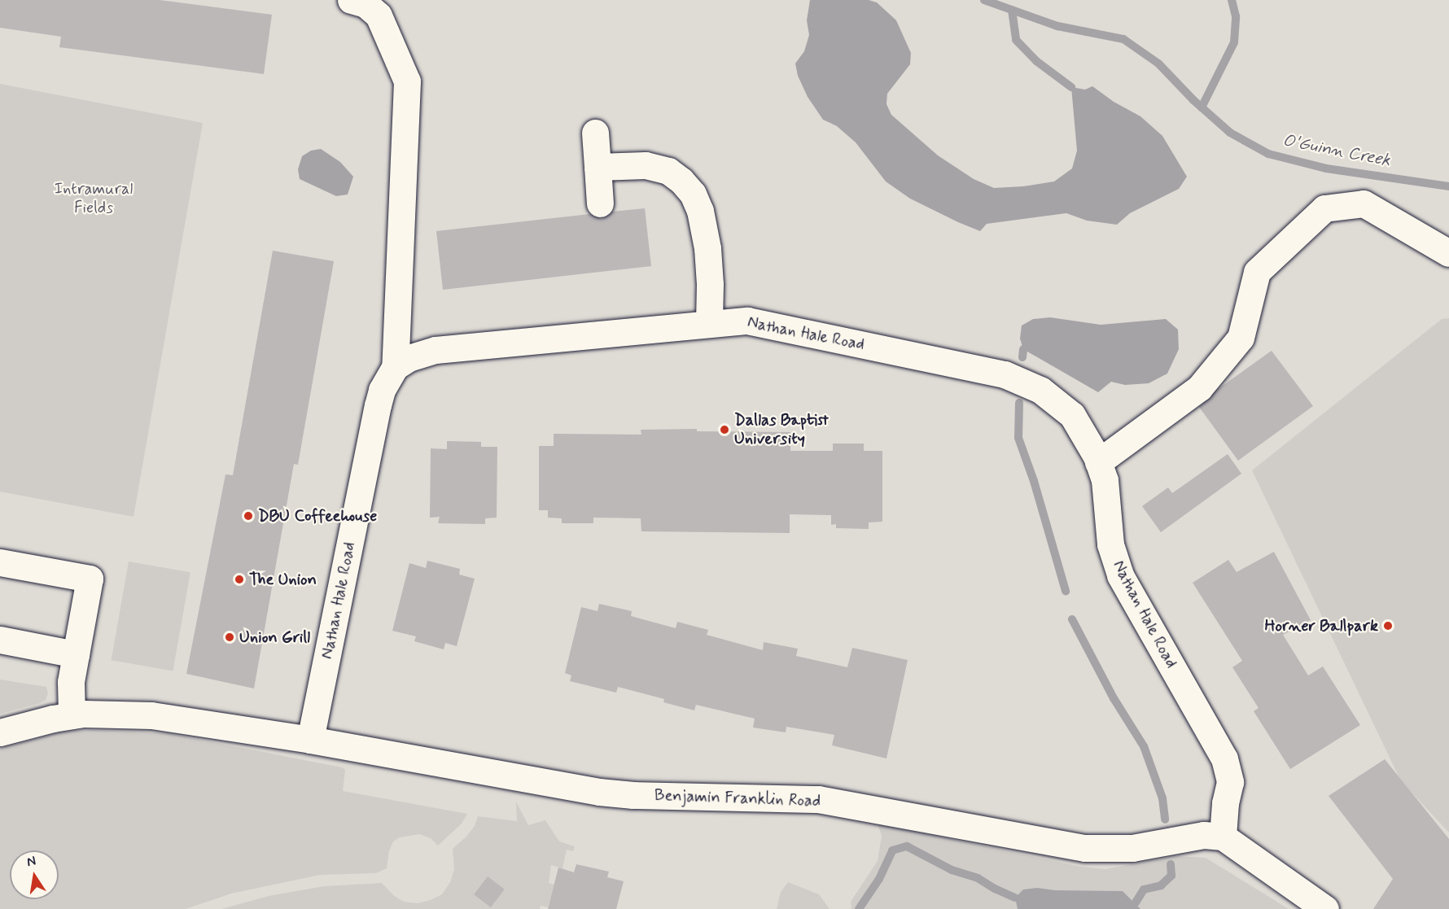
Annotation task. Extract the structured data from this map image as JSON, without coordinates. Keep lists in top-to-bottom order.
{
  "streets": {
    "street": ["Nathan Hale Road", "Benjamin Franklin Road"]
  },
  "crossings": [
    ["Nathan Hale Road", "Benjamin Franklin Road"]
  ],
  "water": ["O'Guinn Creek"],
  "parks": ["Intramural Fields"],
  "places": [
    "Dallas Baptist University",
    "DBU Coffeehouse",
    "The Union",
    "Horner Ballpark",
    "Union Grill"
  ],
  "north": "top"
}
